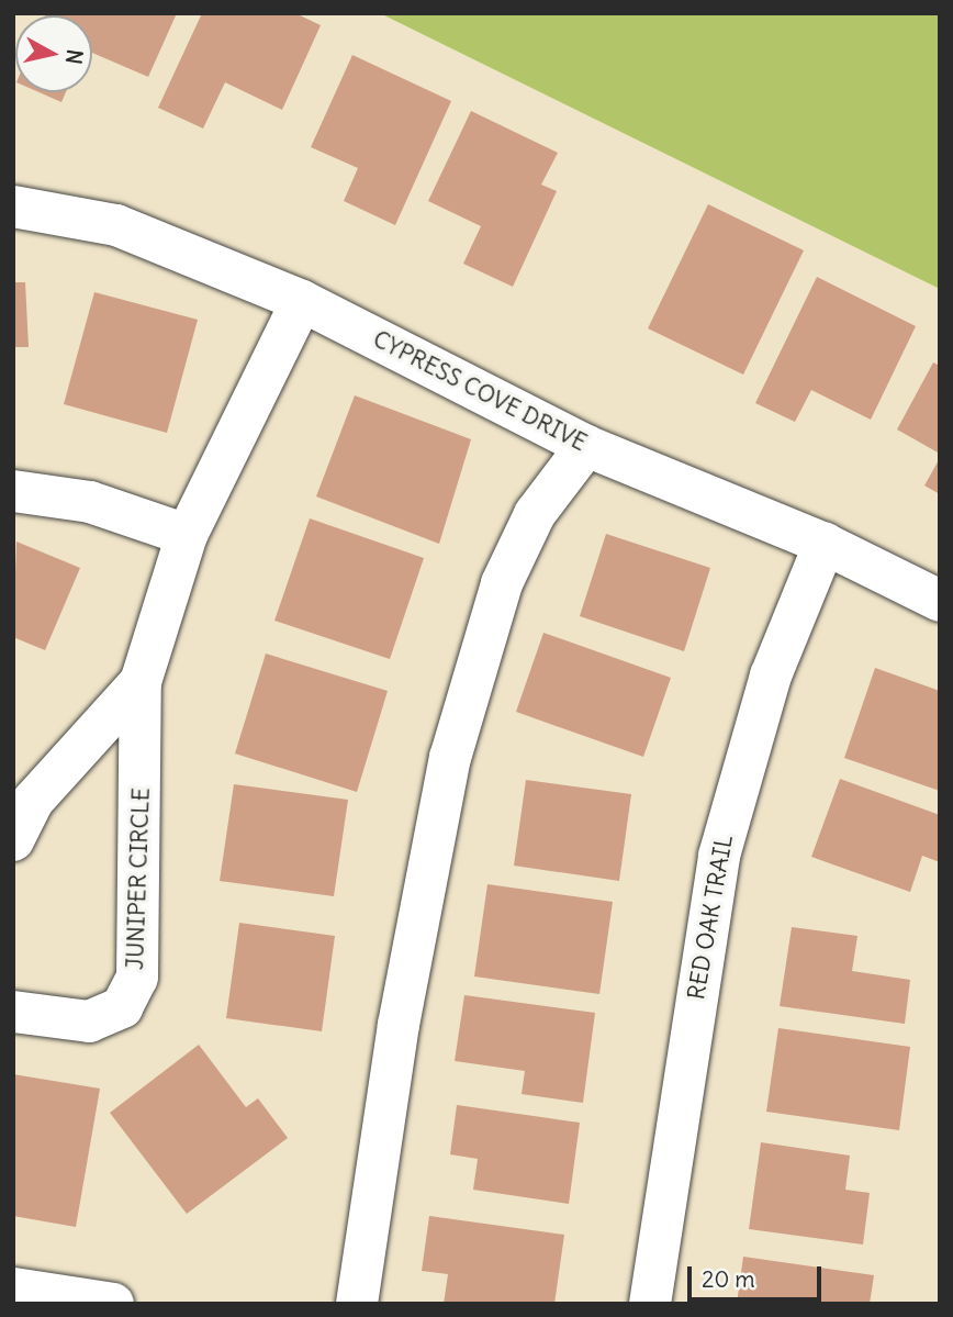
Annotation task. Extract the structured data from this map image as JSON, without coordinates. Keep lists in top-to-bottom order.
{
  "streets": {
    "street": ["CYPRESS COVE DRIVE", "JUNIPER CIRCLE", "RED OAK TRAIL"]
  },
  "crossings": [
    ["CYPRESS COVE DRIVE", "JUNIPER CIRCLE"],
    ["CYPRESS COVE DRIVE", "RED OAK TRAIL"]
  ],
  "scale_bar": "20 m",
  "north": "right"
}
